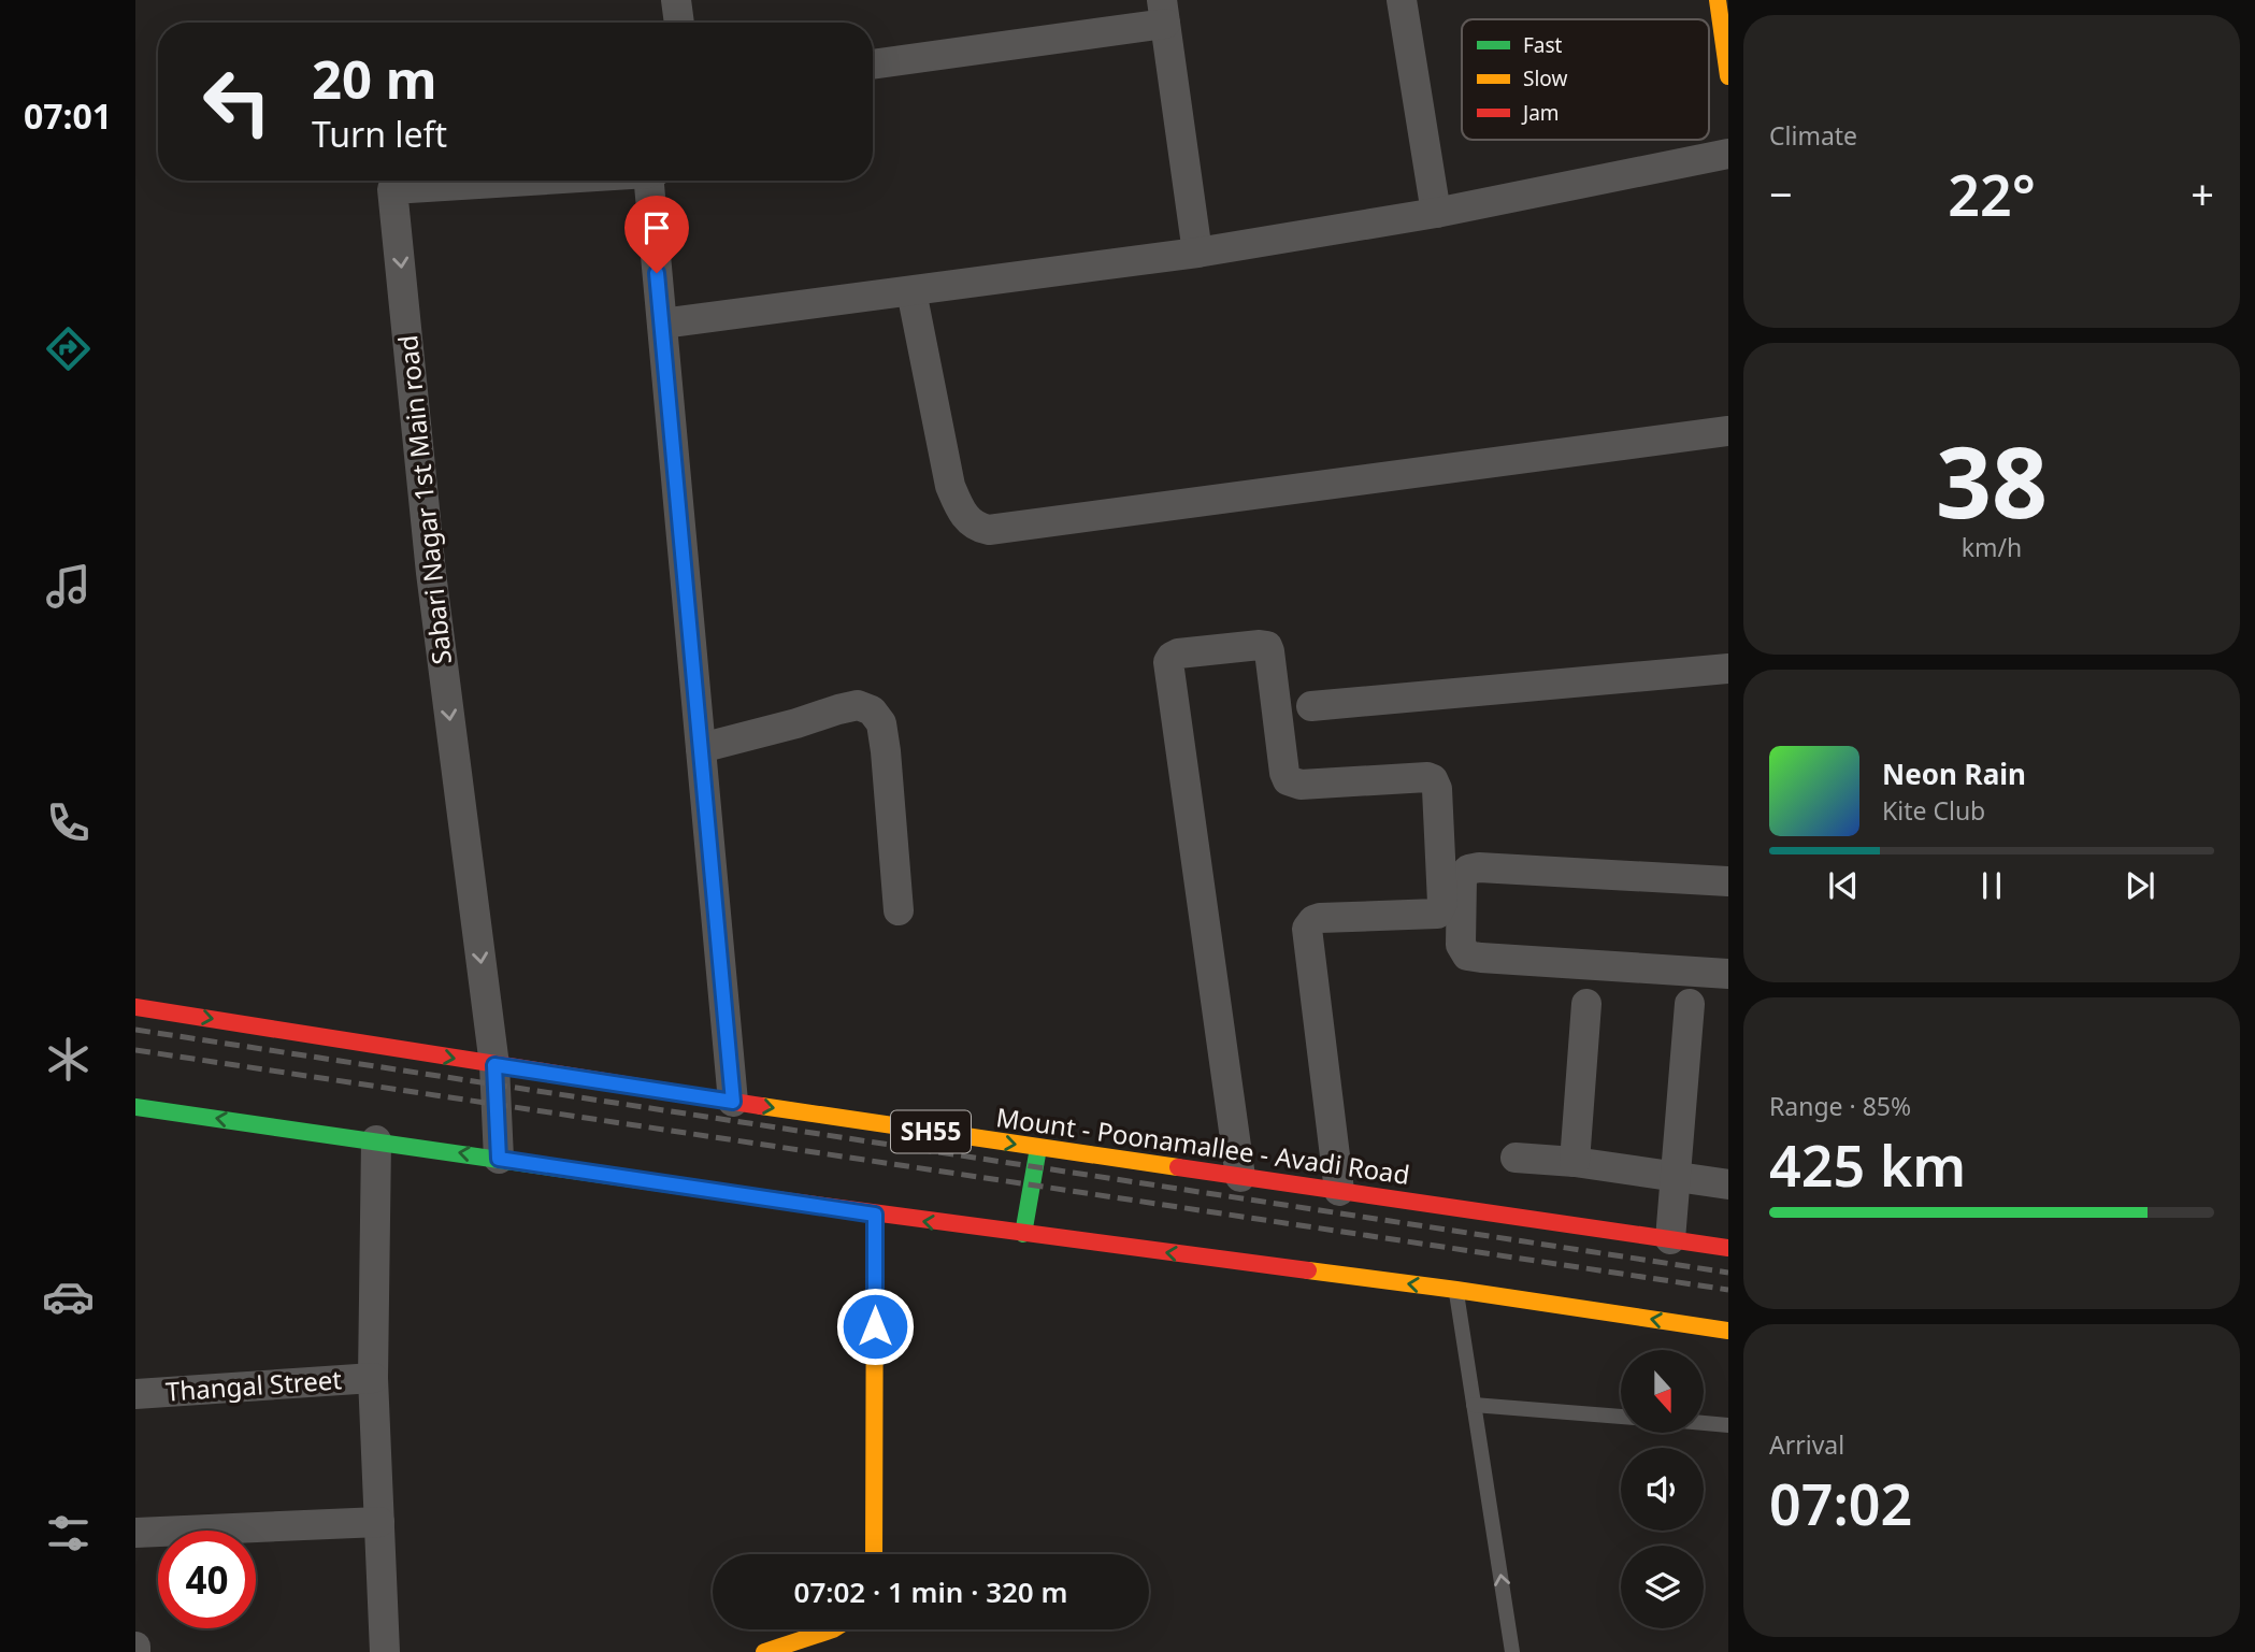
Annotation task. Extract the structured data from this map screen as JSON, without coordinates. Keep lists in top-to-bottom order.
{
  "streets": {
    "main road": ["SH55", "Mount - Poonamallee - Avadi Road"],
    "street": ["Sabari Nagar 1st Main road", "Thangal Street"]
  },
  "crossings": [
    ["Sabari Nagar 1st Main road", "Mount - Poonamallee - Avadi Road"]
  ],
  "legend": ["Fast", "Slow", "Jam"],
  "north": "bottom",
  "page": {
    "tabs": "07:01",
    "tile": [
      "Climate",
      ["38", "km/h"],
      ["Range · 85%", "425 km"],
      ["Arrival", "07:02"]
    ],
    "turn": ["20 m", "Turn left"],
    "heat": ["−", "22°", "+"],
    "song": ["Neon Rain", "Kite Club"],
    "limit": "40",
    "trip": "07:02 · 1 min · 320 m"
  }
}
